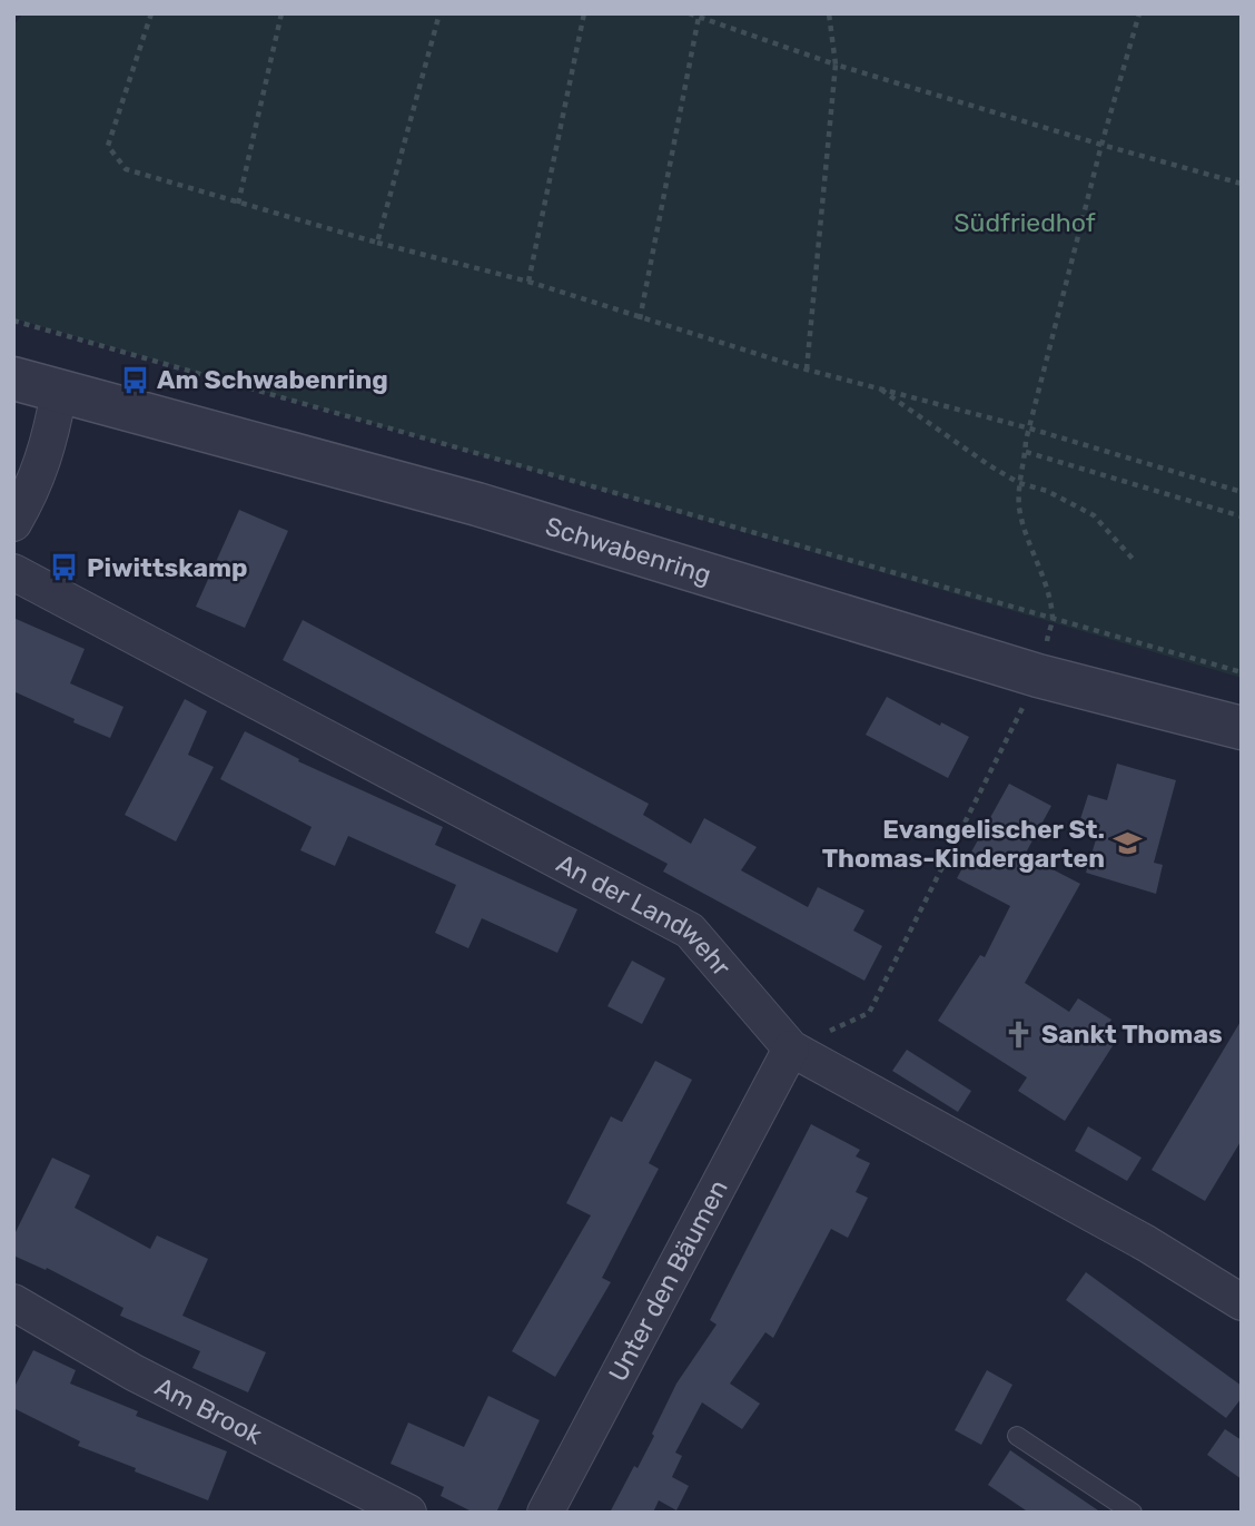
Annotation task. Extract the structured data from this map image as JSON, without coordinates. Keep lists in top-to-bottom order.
{
  "streets": {
    "street": [
      "Schwabenring",
      "An der Landwehr",
      "Unter den Bäumen",
      "Am Brook"
    ]
  },
  "crossings": [
    ["An der Landwehr", "Unter den Bäumen"]
  ],
  "parks": ["Südfriedhof"],
  "places": {
    "bus stop": ["Am Schwabenring", "Piwittskamp"],
    "school or university": ["Evangelischer St. Thomas-Kindergarten"],
    "church": ["Sankt Thomas"]
  }
}
